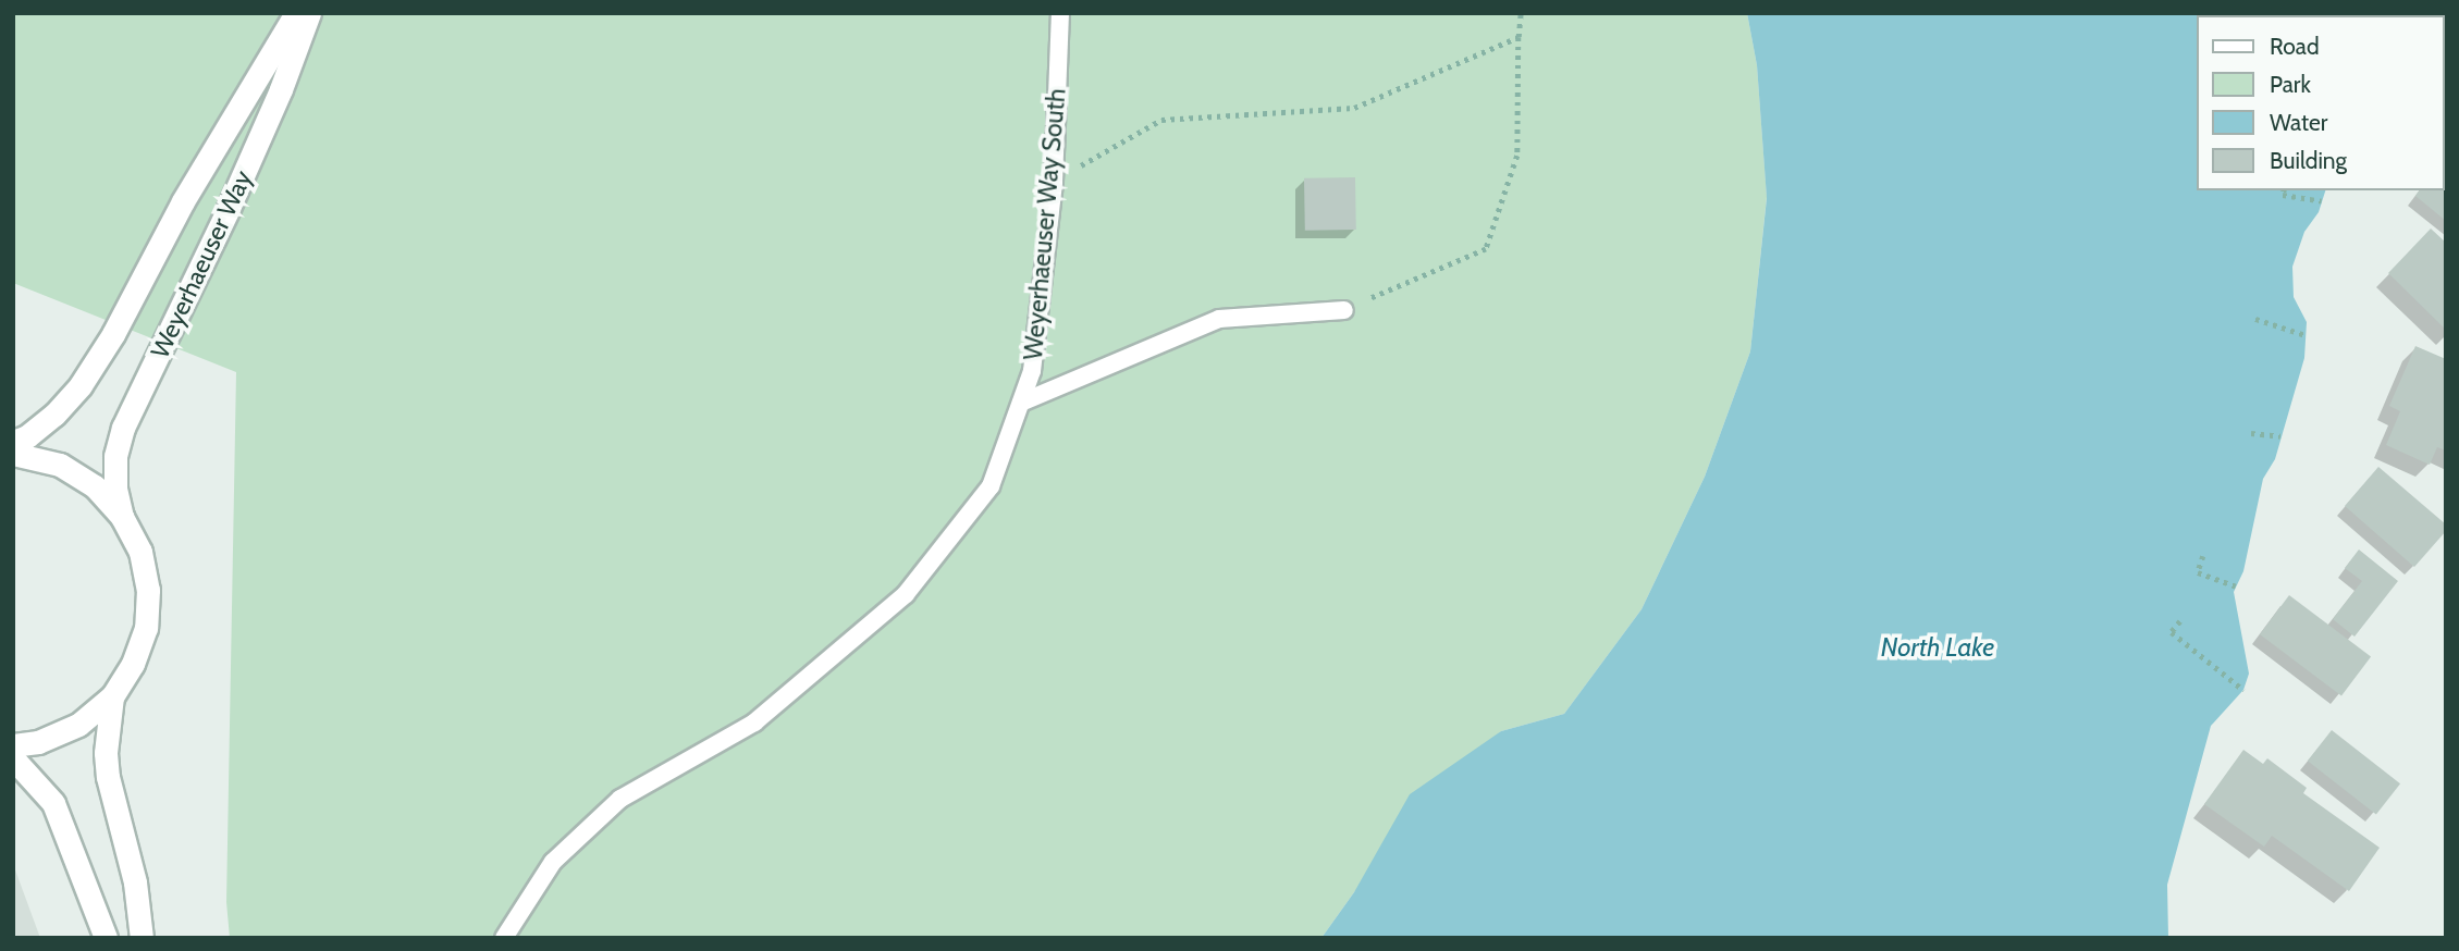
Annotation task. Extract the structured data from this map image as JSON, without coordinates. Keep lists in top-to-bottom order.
{
  "streets": {
    "street": ["Weyerhaeuser Way"],
    "lane": ["Weyerhaeuser Way South"]
  },
  "water": ["North Lake"],
  "legend": [
    "Road",
    "Park",
    "Water",
    "Building"
  ]
}
